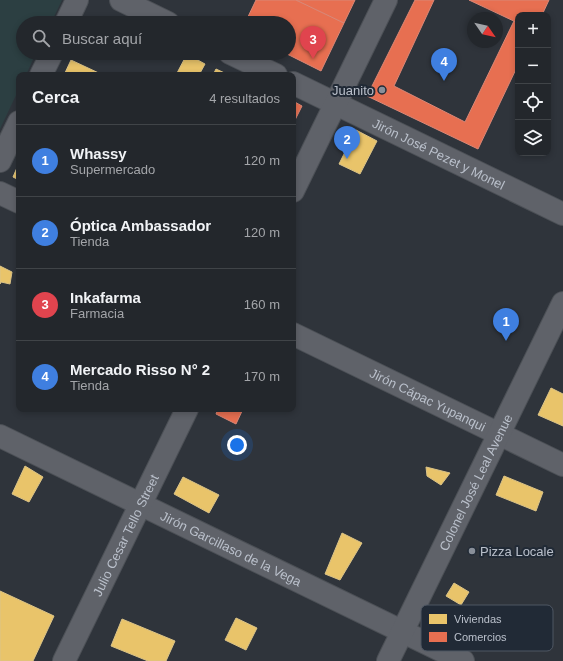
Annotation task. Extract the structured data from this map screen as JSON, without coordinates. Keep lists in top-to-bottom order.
{
  "streets": {
    "street": [
      "Jirón José Pezet y Monel",
      "Jirón Cápac Yupanqui",
      "Colonel José Leal Avenue",
      "Julio Cesar Tello Street",
      "Jirón Garcillaso de la Vega"
    ]
  },
  "crossings": [
    ["Jirón Cápac Yupanqui", "Colonel José Leal Avenue"],
    ["Colonel José Leal Avenue", "Jirón Garcillaso de la Vega"],
    ["Julio Cesar Tello Street", "Jirón Garcillaso de la Vega"]
  ],
  "places": ["Juanito", "Pizza Locale"],
  "legend": ["Viviendas", "Comercios"],
  "north": "bottom right",
  "page": {
    "map_buttons": ["+", "−"],
    "search": "Buscar aquí",
    "pins": [
      "3",
      "4",
      "2",
      "1"
    ],
    "heading": ["Cerca", "4 resultados"],
    "list": [
      {
        "mark": "1",
        "name": "Whassy",
        "note": "Supermercado",
        "value": "120 m"
      },
      {
        "mark": "2",
        "name": "Óptica Ambassador",
        "note": "Tienda",
        "value": "120 m"
      },
      {
        "mark": "3",
        "name": "Inkafarma",
        "note": "Farmacia",
        "value": "160 m"
      },
      {
        "mark": "4",
        "name": "Mercado Risso N° 2",
        "note": "Tienda",
        "value": "170 m"
      }
    ]
  }
}
